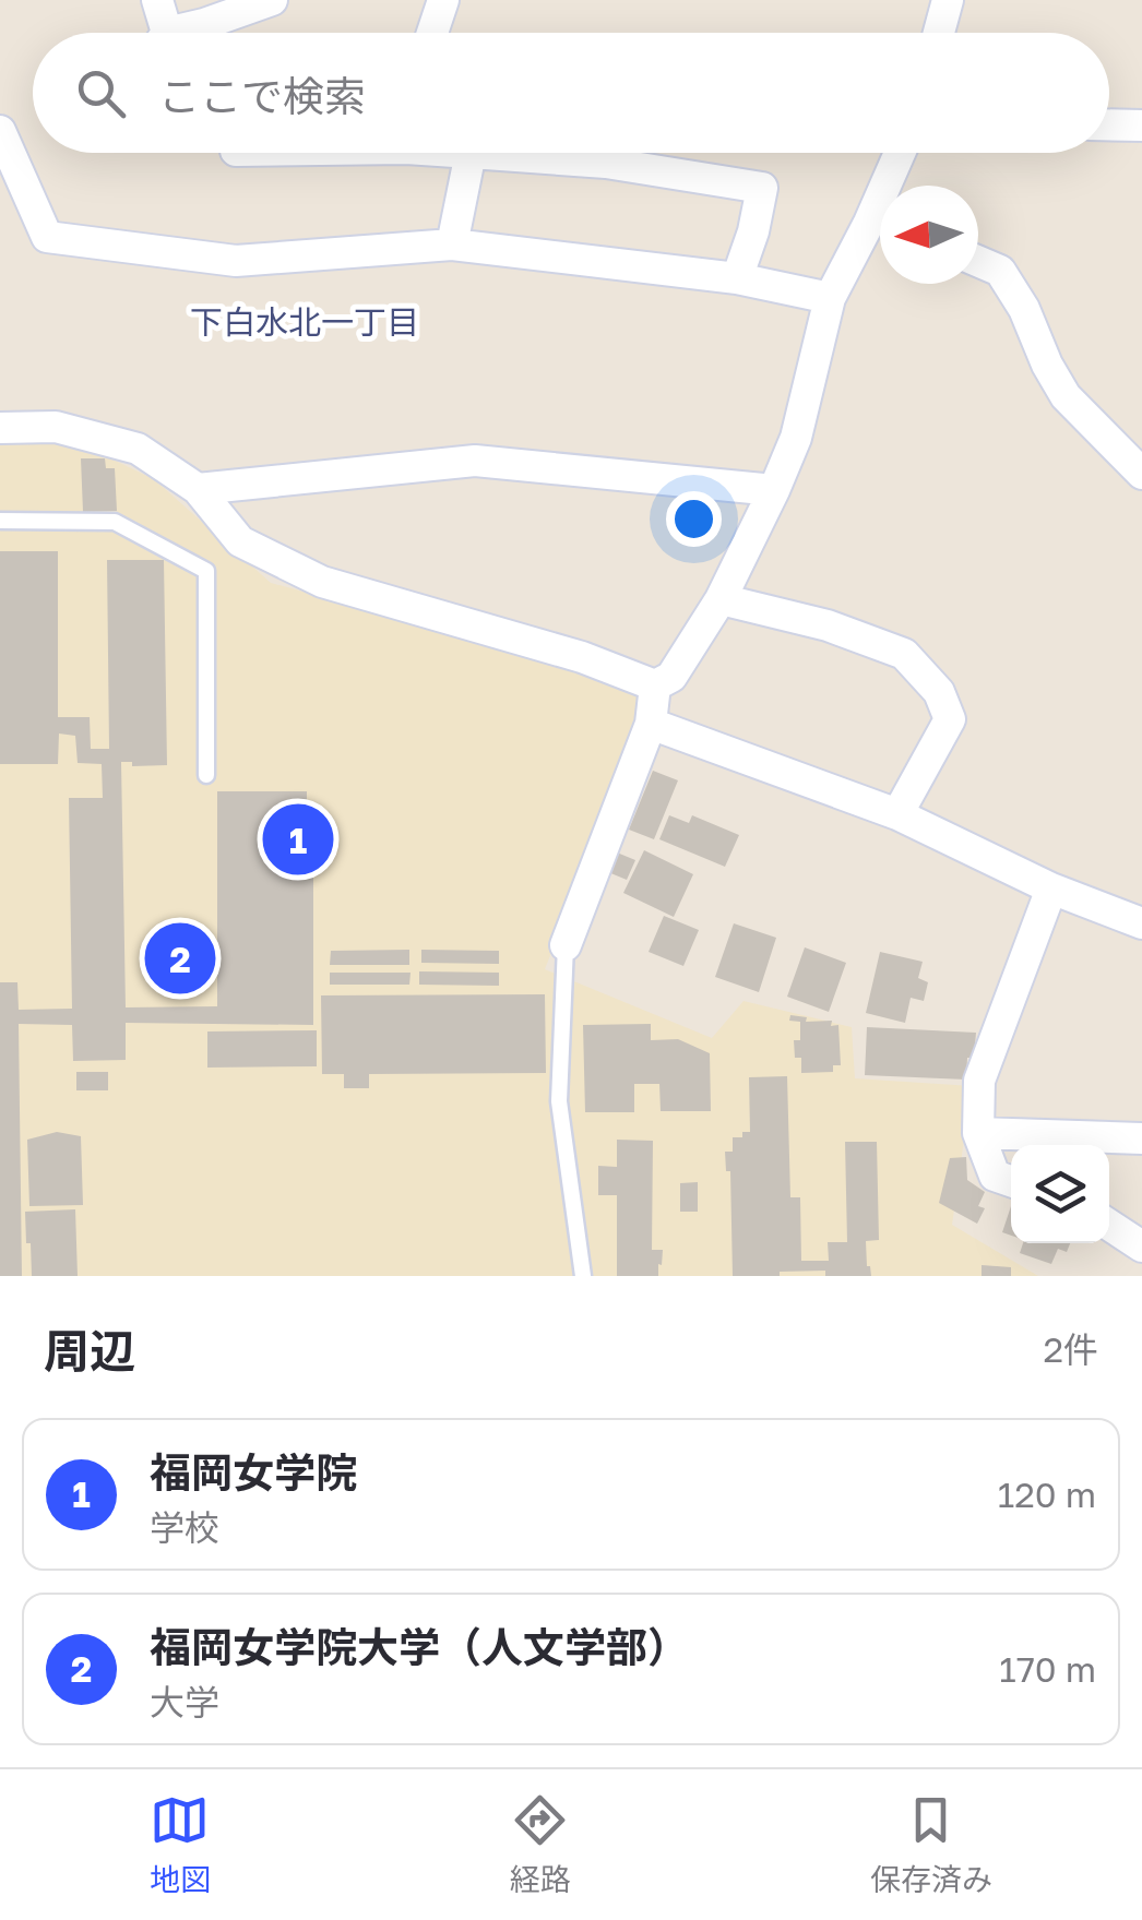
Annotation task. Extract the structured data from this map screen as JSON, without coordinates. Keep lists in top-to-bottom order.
{
  "districts": ["下白水北一丁目"],
  "north": "left",
  "page": {
    "search": "ここで検索",
    "pins": ["1", "2"],
    "heading": ["周辺", "2件"],
    "list": [
      {
        "mark": "1",
        "name": "福岡女学院",
        "note": "学校",
        "value": "120 m"
      },
      {
        "mark": "2",
        "name": "福岡女学院大学（人文学部）",
        "note": "大学",
        "value": "170 m"
      }
    ],
    "nav": ["地図", "経路", "保存済み"]
  }
}
